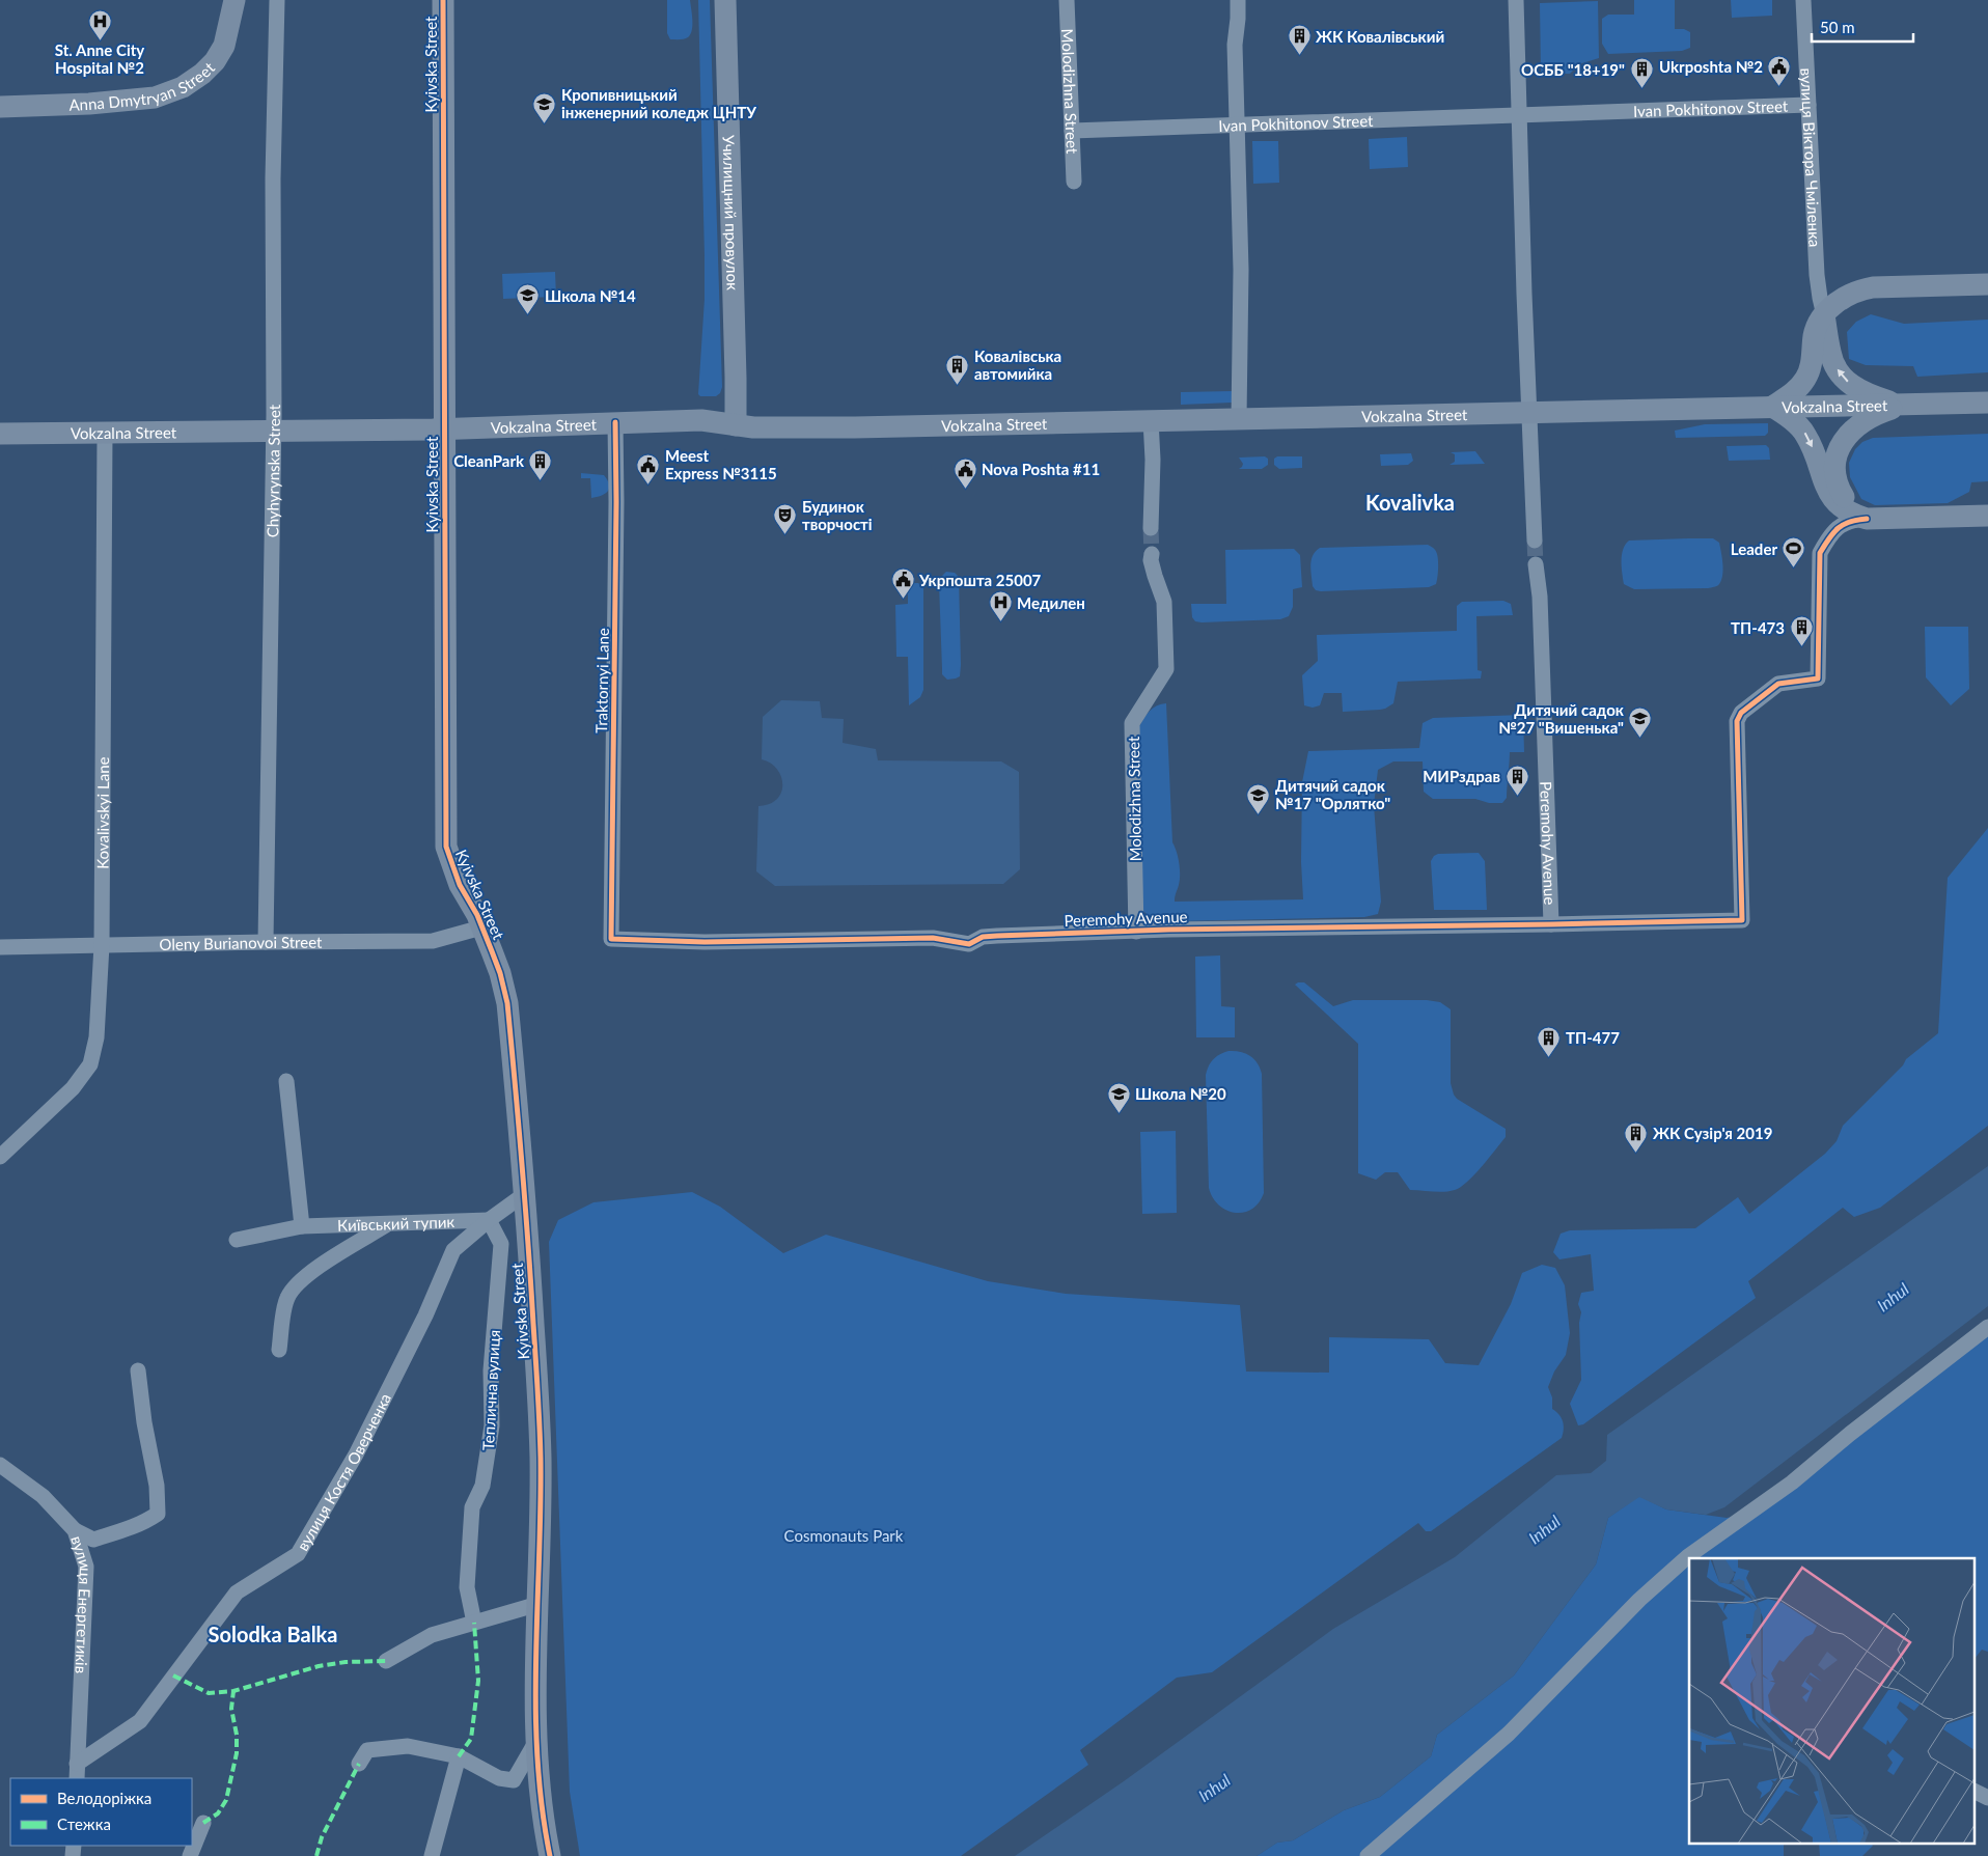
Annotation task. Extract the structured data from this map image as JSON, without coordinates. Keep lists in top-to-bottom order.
{
  "streets": {
    "street": [
      "Kyivska Street",
      "Anna Dmytryan Street",
      "Molodizhna Street",
      "Ivan Pokhitonov Street",
      "вулиця Віктора Чміленка",
      "Училищний провулок",
      "Vokzalna Street",
      "Chyhyrynska Street",
      "Traktornyi Lane",
      "Kovalivskyi Lane",
      "Peremohy Avenue",
      "Oleny Burianovoi Street",
      "Київський тупик",
      "Теплична вулиця",
      "вулиця Костя Оверченка",
      "вулиця Енергетиків"
    ]
  },
  "crossings": [
    ["Kyivska Street", "Vokzalna Street"],
    ["Kyivska Street", "Oleny Burianovoi Street"],
    ["Kyivska Street", "вулиця Костя Оверченка"],
    ["Molodizhna Street", "Ivan Pokhitonov Street"],
    ["Molodizhna Street", "Peremohy Avenue"],
    ["Ivan Pokhitonov Street", "вулиця Віктора Чміленка"],
    ["Училищний провулок", "Vokzalna Street"],
    ["Vokzalna Street", "Chyhyrynska Street"],
    ["Vokzalna Street", "Traktornyi Lane"],
    ["Vokzalna Street", "Kovalivskyi Lane"],
    ["Chyhyrynska Street", "Oleny Burianovoi Street"],
    ["Traktornyi Lane", "Peremohy Avenue"],
    ["Kovalivskyi Lane", "Oleny Burianovoi Street"],
    ["Київський тупик", "Теплична вулиця"],
    ["Київський тупик", "вулиця Костя Оверченка"],
    ["Теплична вулиця", "вулиця Костя Оверченка"],
    ["вулиця Костя Оверченка", "вулиця Енергетиків"]
  ],
  "districts": ["Kovalivka", "Solodka Balka"],
  "water": ["Inhul"],
  "parks": ["Cosmonauts Park"],
  "places": {
    "hospital": ["St. Anne City Hospital №2", "Медилен"],
    "building": [
      "ЖК Ковалівський",
      "ОСББ \"18+19\"",
      "Ковалівська автомийка",
      "CleanPark",
      "ТП-473",
      "МИРздрав",
      "ТП-477",
      "ЖК Сузір'я 2019"
    ],
    "public building": [
      "Ukrposhta №2",
      "Meest Express №3115",
      "Nova Poshta #11",
      "Укрпошта 25007"
    ],
    "school or university": [
      "Кропивницький інженерний коледж ЦНТУ",
      "Школа №14",
      "Дитячий садок №27 \"Вишенька\"",
      "Дитячий садок №17 \"Орлятко\"",
      "Школа №20"
    ],
    "theatre": ["Будинок творчості"],
    "sports": ["Leader"]
  },
  "legend": ["Велодоріжка", "Стежка"],
  "scale_bar": "50 m"
}
